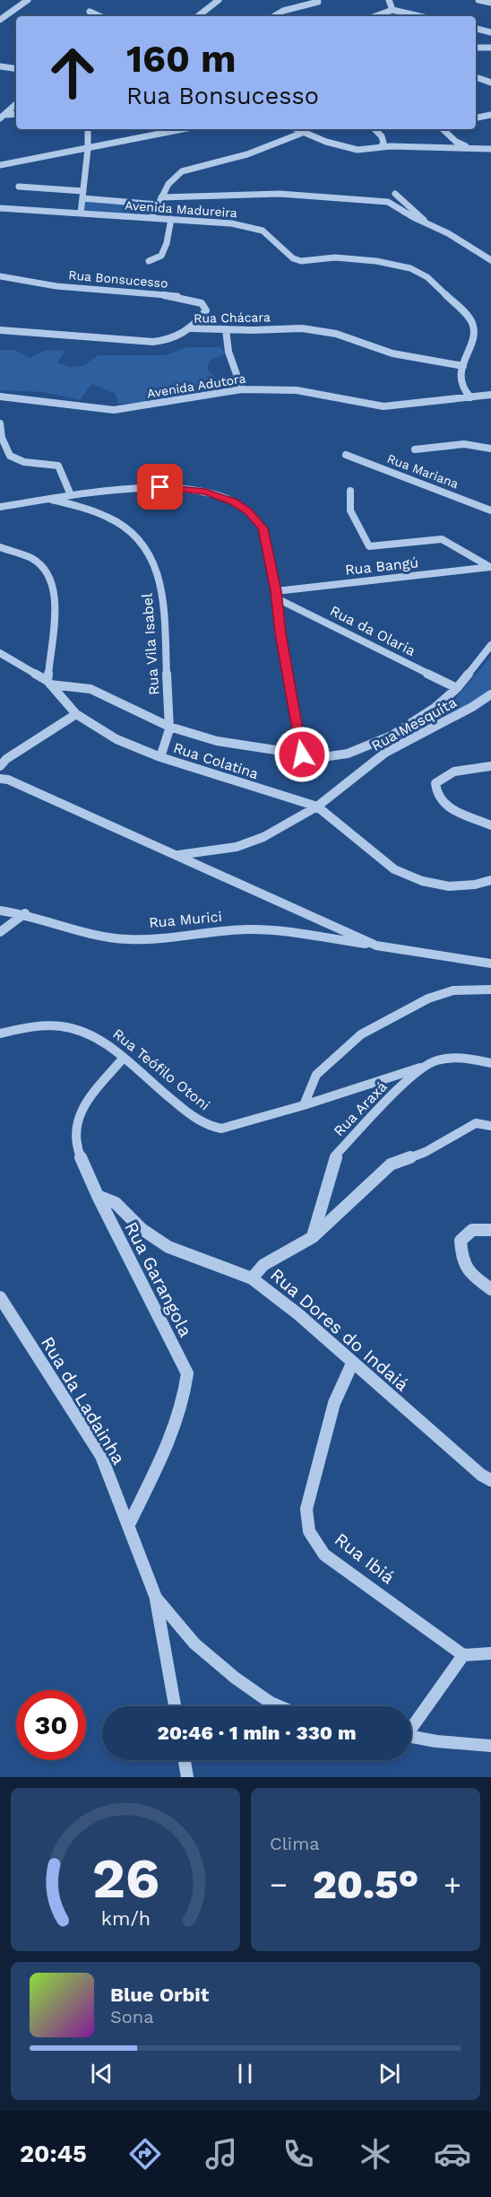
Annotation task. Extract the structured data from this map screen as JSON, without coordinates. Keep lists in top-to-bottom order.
{
  "streets": {
    "street": [
      "Avenida Madureira",
      "Rua Bonsucesso",
      "Rua Chácara",
      "Avenida Adutora",
      "Rua Mariana",
      "Rua Bangú",
      "Rua da Olaria",
      "Rua Vila Isabel",
      "Rua Mesquita",
      "Rua Colatina",
      "Rua Murici",
      "Rua Teófilo Otoni",
      "Rua Araxá",
      "Rua Garangola",
      "Rua Dores do Indaiá",
      "Rua da Ladainha",
      "Rua Ibiá"
    ]
  },
  "crossings": [
    ["Avenida Madureira", "Rua Chácara"],
    ["Avenida Madureira", "Avenida Adutora"],
    ["Rua Bonsucesso", "Rua Chácara"],
    ["Rua Bangú", "Rua da Olaria"],
    ["Rua Vila Isabel", "Rua Colatina"],
    ["Rua Mesquita", "Rua Colatina"],
    ["Rua Teófilo Otoni", "Rua Araxá"],
    ["Rua Teófilo Otoni", "Rua Garangola"],
    ["Rua Garangola", "Rua Dores do Indaiá"],
    ["Rua Garangola", "Rua da Ladainha"],
    ["Rua Dores do Indaiá", "Rua Ibiá"]
  ],
  "page": {
    "turn": ["160 m", "Rua Bonsucesso"],
    "limit": "30",
    "trip": "20:46 · 1 min · 330 m",
    "tile": "Clima",
    "heat": ["−", "20.5°", "+"],
    "song": ["Blue Orbit", "Sona"],
    "tabs": "20:45",
    "gauge": ["26", "km/h"]
  }
}
